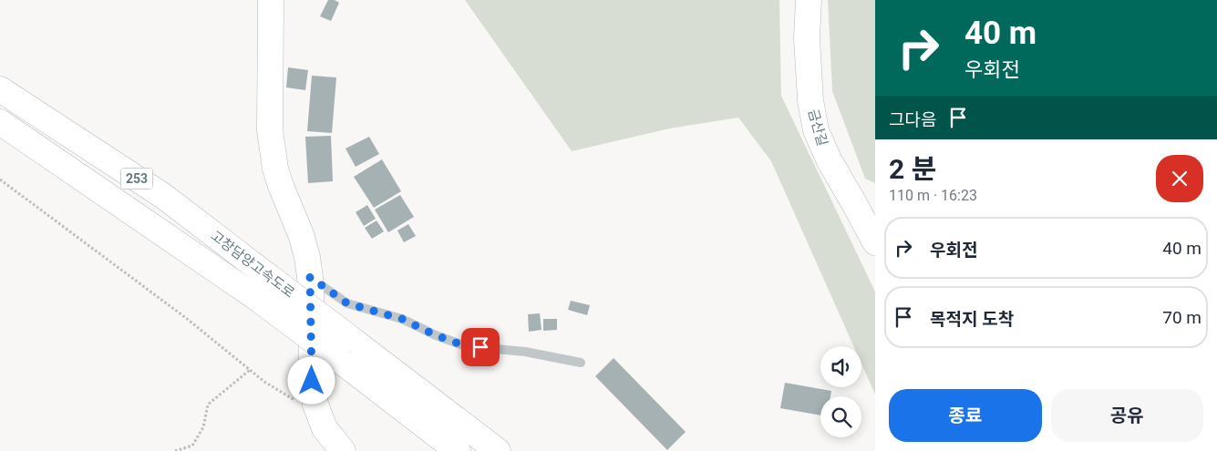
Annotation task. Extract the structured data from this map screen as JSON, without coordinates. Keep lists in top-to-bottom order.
{
  "streets": {
    "main road": ["금산길", "253", "고창담양고속도로"]
  },
  "page": {
    "turn": ["40 m", "우회전"],
    "then": "그다음",
    "heading": ["2 분", "110 m · 16:23"],
    "list": [
      {
        "name": "우회전",
        "value": "40 m"
      },
      {
        "name": "목적지 도착",
        "value": "70 m"
      }
    ],
    "buttons": ["종료", "공유"]
  }
}
